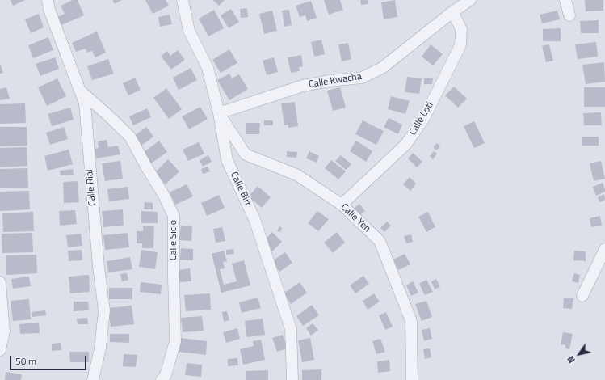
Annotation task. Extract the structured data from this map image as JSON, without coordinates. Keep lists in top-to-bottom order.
{
  "streets": {
    "street": [
      "Calle Kwacha",
      "Calle Loti",
      "Calle Rial",
      "Calle Birr",
      "Calle Yen",
      "Calle Siclo"
    ]
  },
  "crossings": [
    ["Calle Kwacha", "Calle Loti"],
    ["Calle Kwacha", "Calle Birr"],
    ["Calle Kwacha", "Calle Yen"],
    ["Calle Loti", "Calle Yen"],
    ["Calle Rial", "Calle Siclo"],
    ["Calle Birr", "Calle Yen"]
  ],
  "scale_bar": "50 m",
  "north": "bottom left"
}
